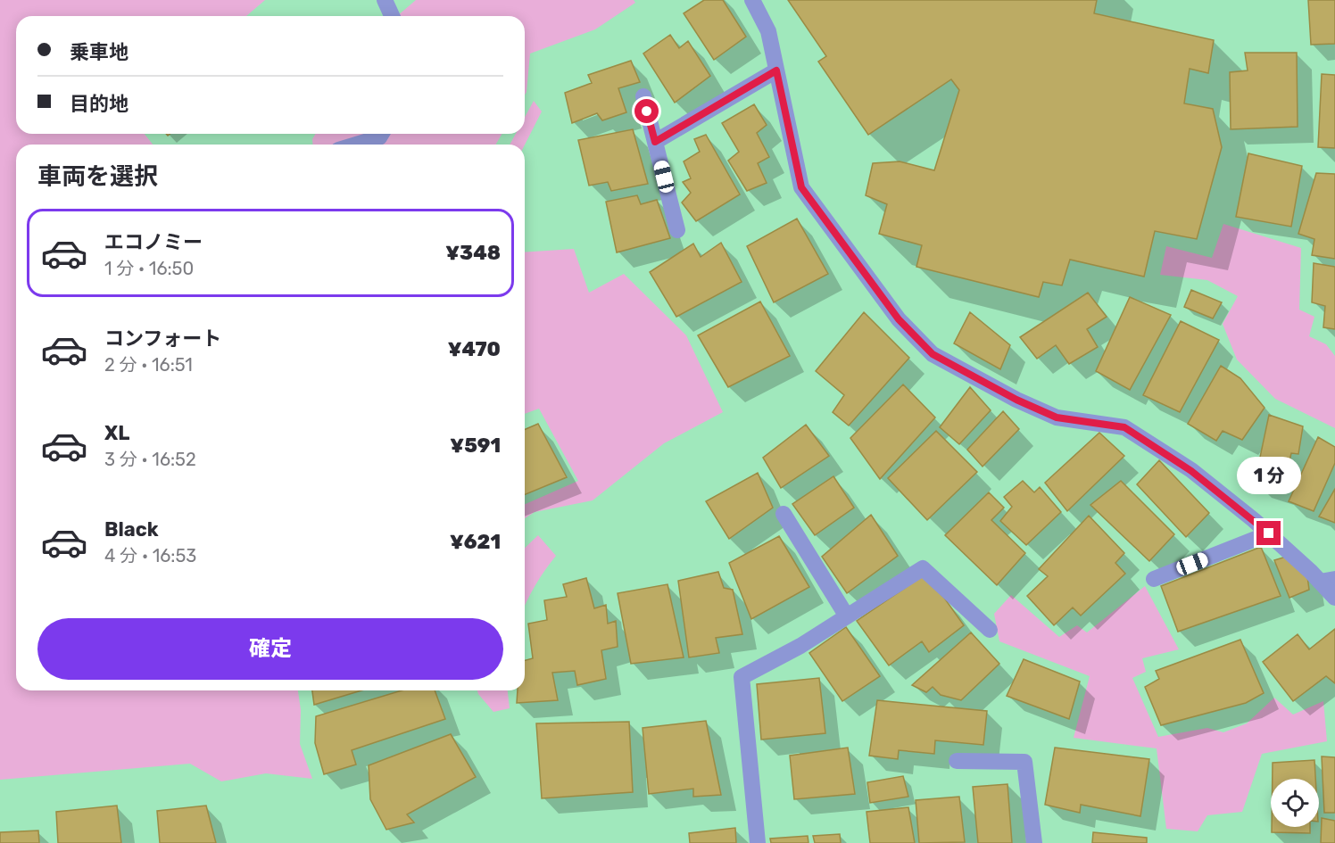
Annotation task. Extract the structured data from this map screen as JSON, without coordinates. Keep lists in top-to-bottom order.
{
  "page": {
    "banner": ["乗車地", "目的地"],
    "heading": "車両を選択",
    "list": [
      {
        "name": "エコノミー",
        "note": "1 分 · 16:50",
        "value": "¥348"
      },
      {
        "name": "コンフォート",
        "note": "2 分 · 16:51",
        "value": "¥470"
      },
      {
        "name": "XL",
        "note": "3 分 · 16:52",
        "value": "¥591"
      },
      {
        "name": "Black",
        "note": "4 分 · 16:53",
        "value": "¥621"
      }
    ],
    "bubble": "1 分",
    "buttons": "確定"
  }
}
